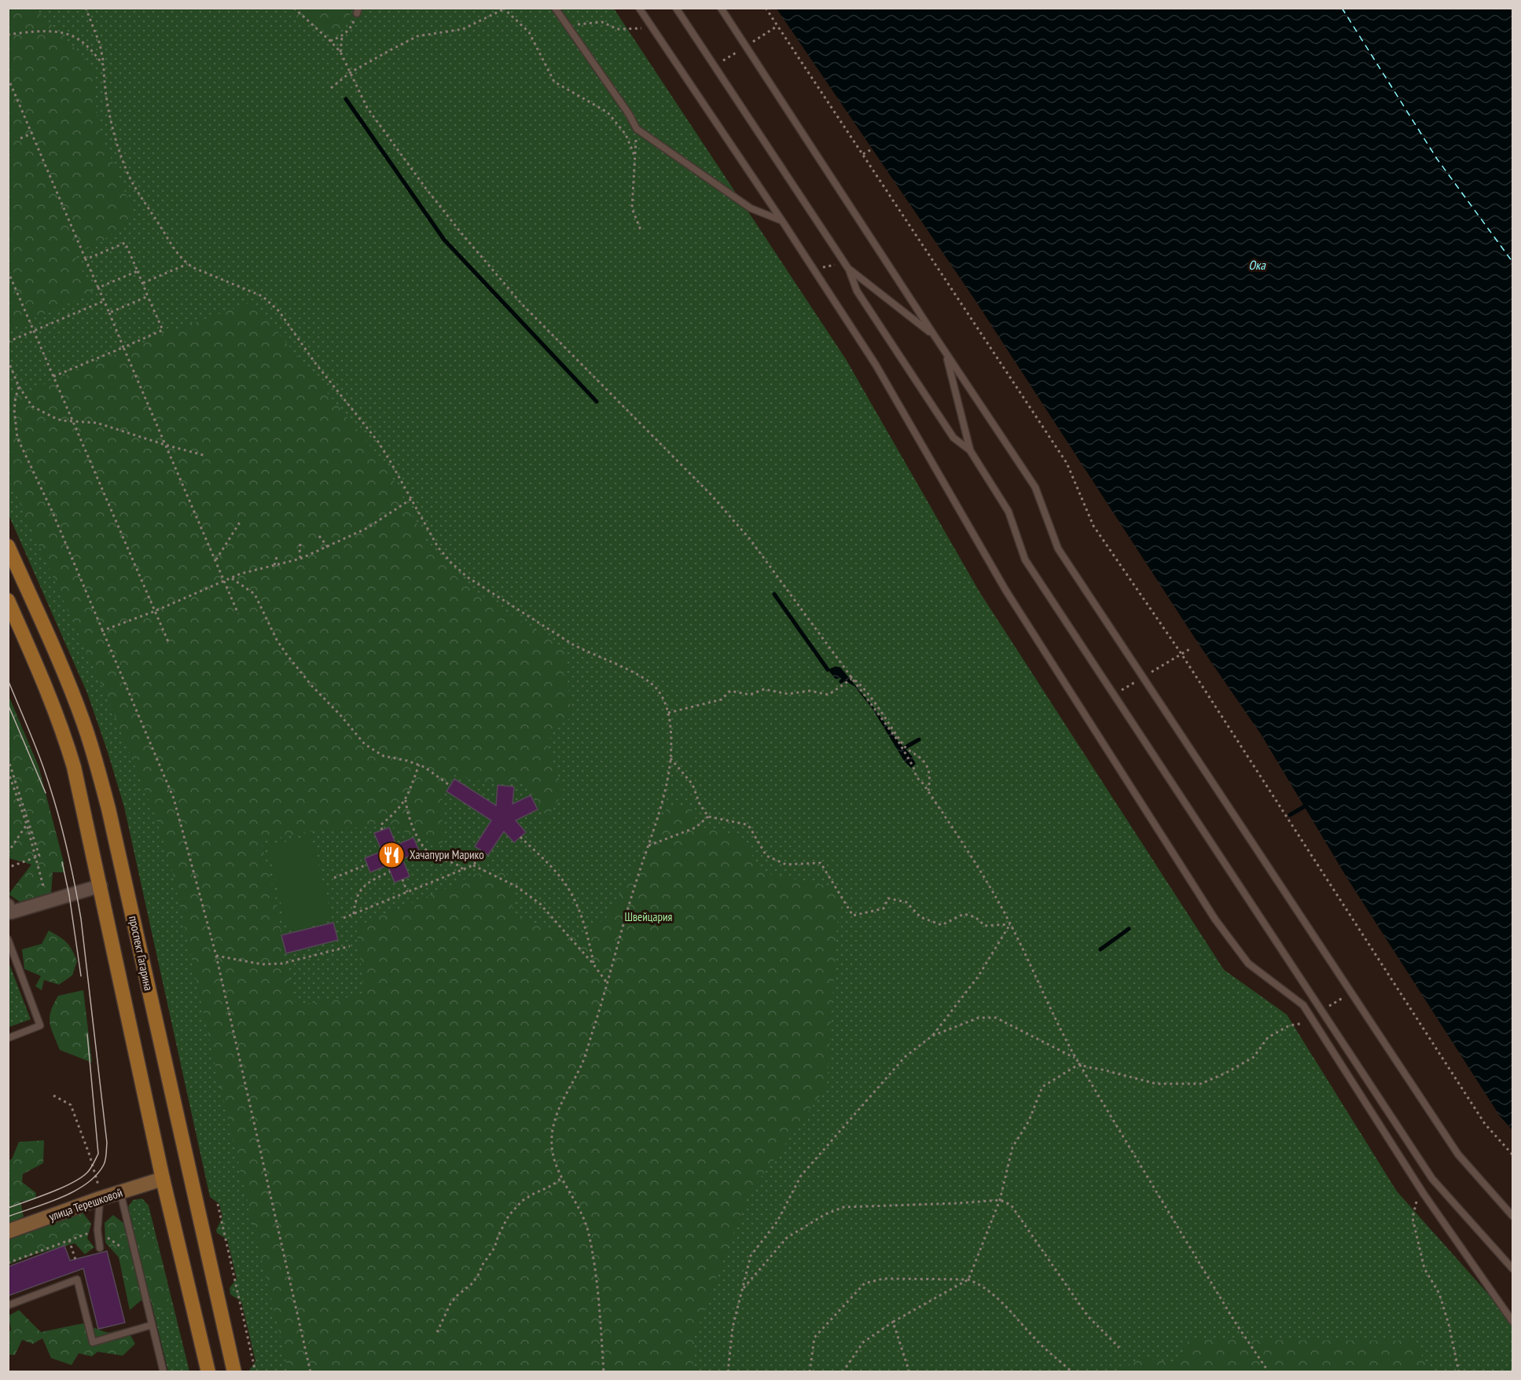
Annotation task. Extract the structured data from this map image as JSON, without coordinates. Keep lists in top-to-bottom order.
{
  "streets": {
    "main road": ["проспект Гагарина"],
    "street": ["улица Терешковой"]
  },
  "water": ["Ока"],
  "parks": ["Швейцария"],
  "places": {
    "restaurant": ["Хачапури Марико"]
  }
}
